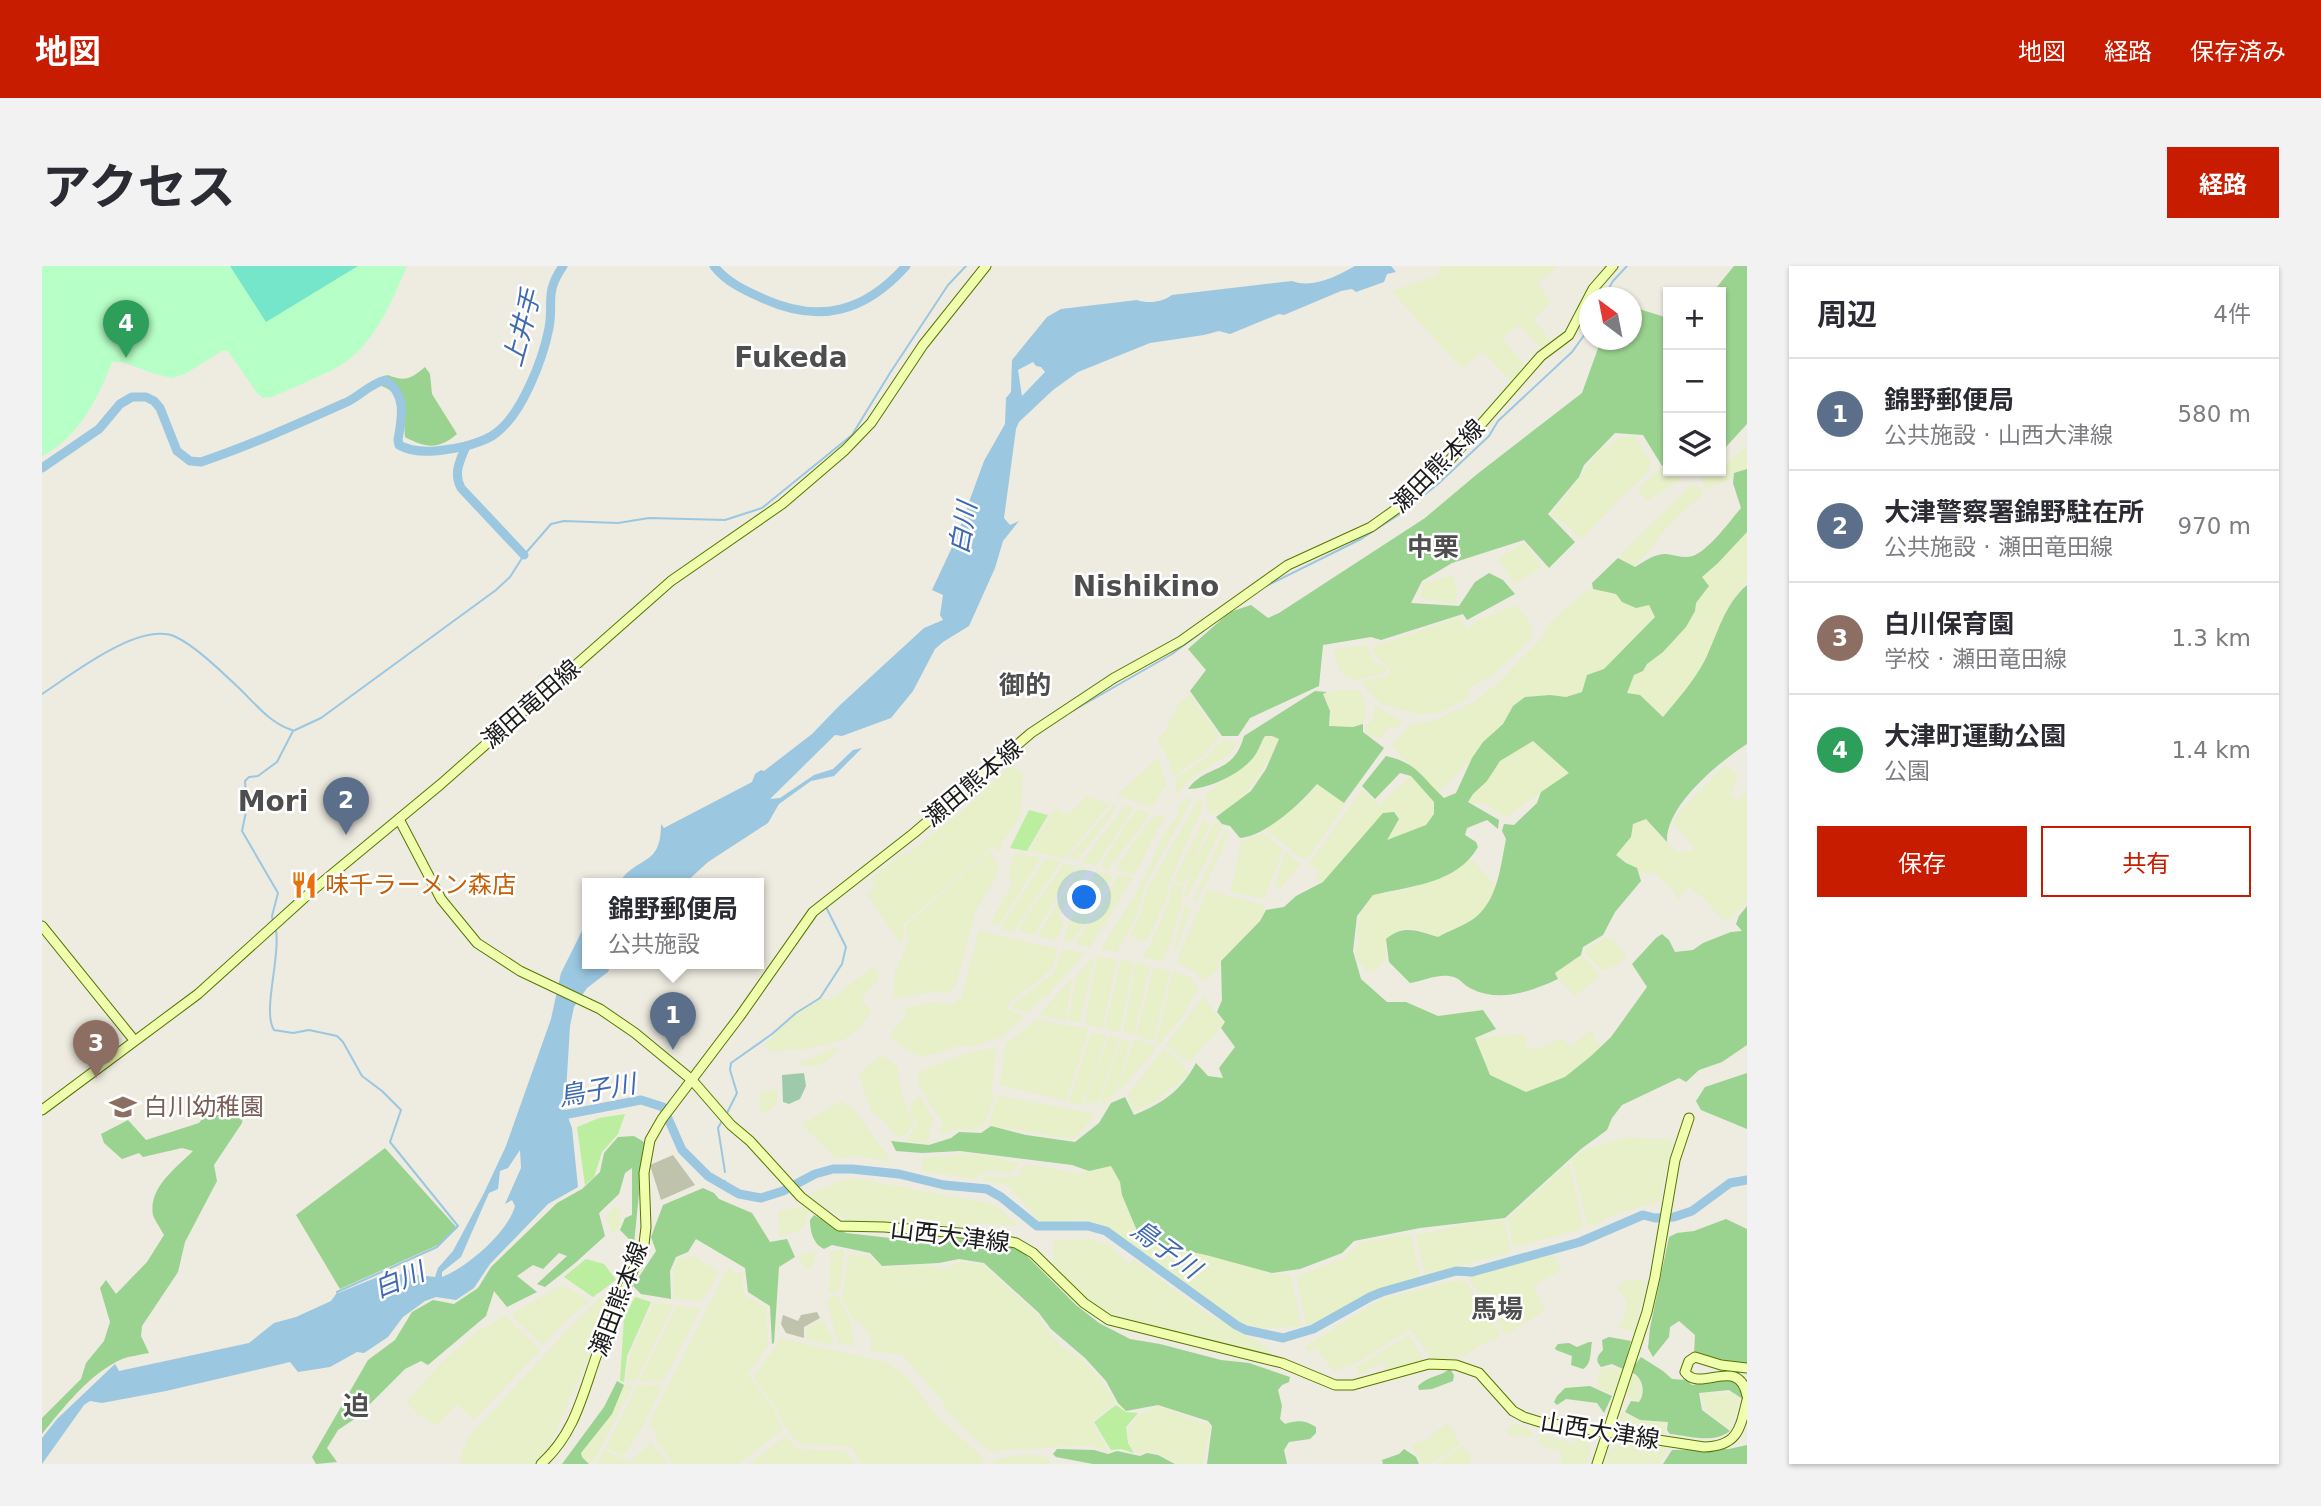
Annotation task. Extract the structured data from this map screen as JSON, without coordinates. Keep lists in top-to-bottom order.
{
  "streets": {
    "main road": ["瀬田熊本線", "瀬田竜田線", "山西大津線"]
  },
  "crossings": [
    ["瀬田熊本線", "山西大津線"],
    ["瀬田竜田線", "山西大津線"]
  ],
  "districts": [
    "Fukeda",
    "中栗",
    "Nishikino",
    "御的",
    "Mori",
    "馬場",
    "迫"
  ],
  "water": ["上井手", "白川", "鳥子川"],
  "places": {
    "restaurant": ["味千ラーメン森店"],
    "school or university": ["白川幼稚園"]
  },
  "north": "top left",
  "page": {
    "header": "地図",
    "nav": ["地図", "経路", "保存済み"],
    "title": "アクセス",
    "buttons": [
      "経路",
      ["保存", "共有"]
    ],
    "heading": ["周辺", "4件"],
    "map_buttons": ["+", "−"],
    "pins": [
      "4",
      "2",
      "1",
      "3"
    ],
    "list": [
      {
        "mark": "1",
        "name": "錦野郵便局",
        "note": "公共施設 · 山西大津線",
        "value": "580 m"
      },
      {
        "mark": "2",
        "name": "大津警察署錦野駐在所",
        "note": "公共施設 · 瀬田竜田線",
        "value": "970 m"
      },
      {
        "mark": "3",
        "name": "白川保育園",
        "note": "学校 · 瀬田竜田線",
        "value": "1.3 km"
      },
      {
        "mark": "4",
        "name": "大津町運動公園",
        "note": "公園",
        "value": "1.4 km"
      }
    ],
    "popup": ["錦野郵便局", "公共施設"]
  }
}
